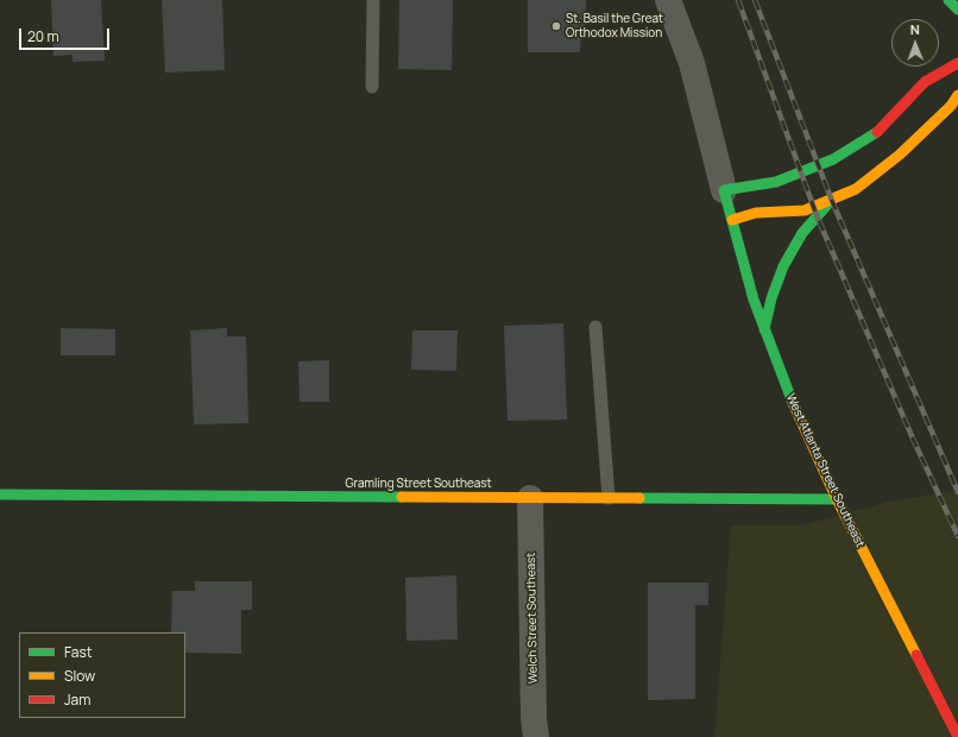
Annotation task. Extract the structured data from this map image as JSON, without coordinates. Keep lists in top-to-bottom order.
{
  "streets": {
    "street": ["West Atlanta Street Southeast", "Gramling Street Southeast", "Welch Street Southeast"]
  },
  "crossings": [
    ["West Atlanta Street Southeast", "Gramling Street Southeast"],
    ["Gramling Street Southeast", "Welch Street Southeast"]
  ],
  "places": ["St. Basil the Great Orthodox Mission"],
  "legend": ["Fast", "Slow", "Jam"],
  "scale_bar": "20 m",
  "north": "top"
}
